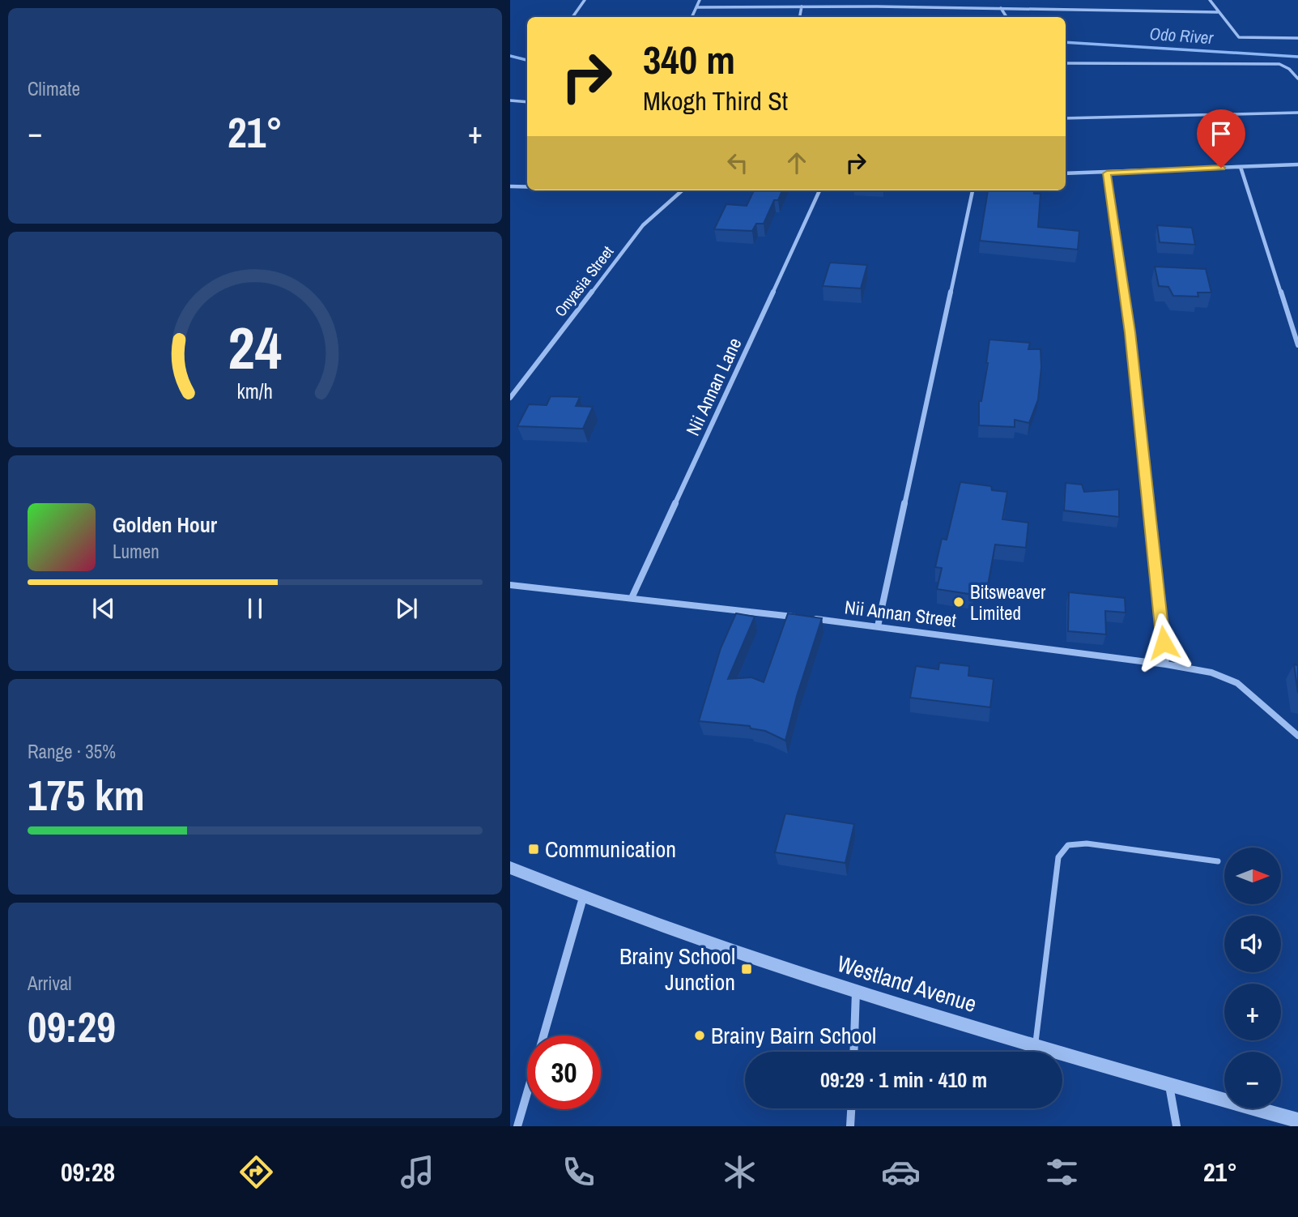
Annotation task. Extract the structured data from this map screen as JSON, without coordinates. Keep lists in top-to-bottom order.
{
  "streets": {
    "street": [
      "Onyasia Street",
      "Nii Annan Lane",
      "Nii Annan Street",
      "Westland Avenue"
    ]
  },
  "water": ["Odo River"],
  "places": {
    "other": ["Bitsweaver Limited", "Brainy Bairn School"],
    "transit": ["Communication", "Brainy School Junction"]
  },
  "north": "right",
  "page": {
    "tile": [
      "Climate",
      ["Range · 35%", "175 km"],
      ["Arrival", "09:29"]
    ],
    "turn": ["340 m", "Mkogh Third St"],
    "heat": ["−", "21°", "+"],
    "song": ["Golden Hour", "Lumen"],
    "map_buttons": ["+", "−"],
    "limit": "30",
    "trip": "09:29 · 1 min · 410 m",
    "tabs": ["09:28", "21°"],
    "gauge": ["24", "km/h"]
  }
}
